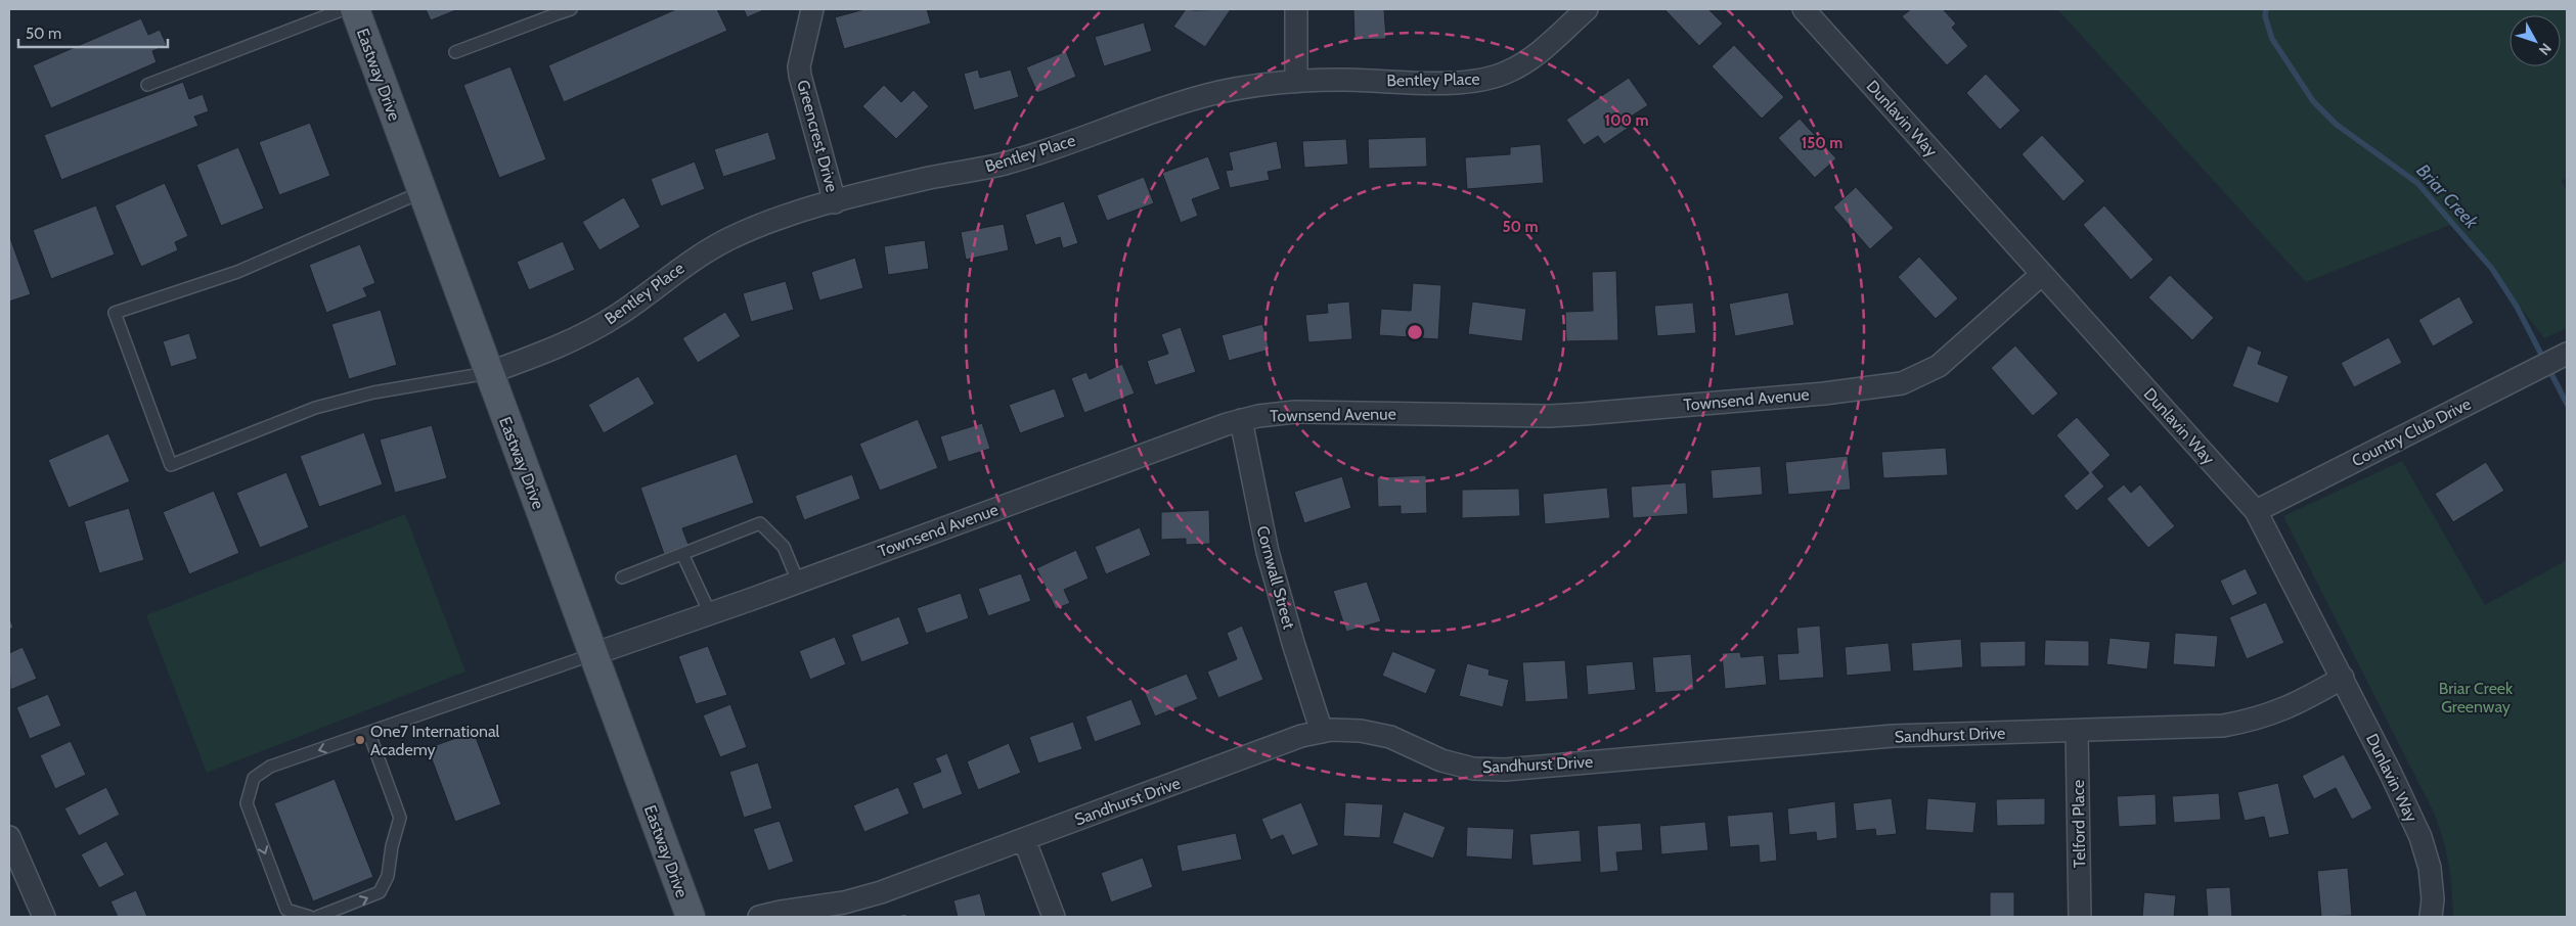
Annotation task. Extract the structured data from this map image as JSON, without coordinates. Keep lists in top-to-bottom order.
{
  "streets": {
    "main road": ["Eastway Drive"],
    "street": [
      "Bentley Place",
      "Dunlavin Way",
      "Greencrest Drive",
      "Townsend Avenue",
      "Country Club Drive",
      "Cornwall Street",
      "Sandhurst Drive",
      "Telford Place"
    ]
  },
  "crossings": [
    ["Eastway Drive", "Bentley Place"],
    ["Eastway Drive", "Townsend Avenue"],
    ["Bentley Place", "Greencrest Drive"],
    ["Dunlavin Way", "Townsend Avenue"],
    ["Dunlavin Way", "Country Club Drive"],
    ["Dunlavin Way", "Sandhurst Drive"],
    ["Townsend Avenue", "Cornwall Street"],
    ["Cornwall Street", "Sandhurst Drive"],
    ["Sandhurst Drive", "Telford Place"]
  ],
  "water": ["Briar Creek"],
  "parks": ["Briar Creek Greenway"],
  "places": ["One7 International Academy"],
  "scale_bar": "50 m",
  "north": "bottom right",
  "rings": ["100 m", "150 m", "50 m"]
}
